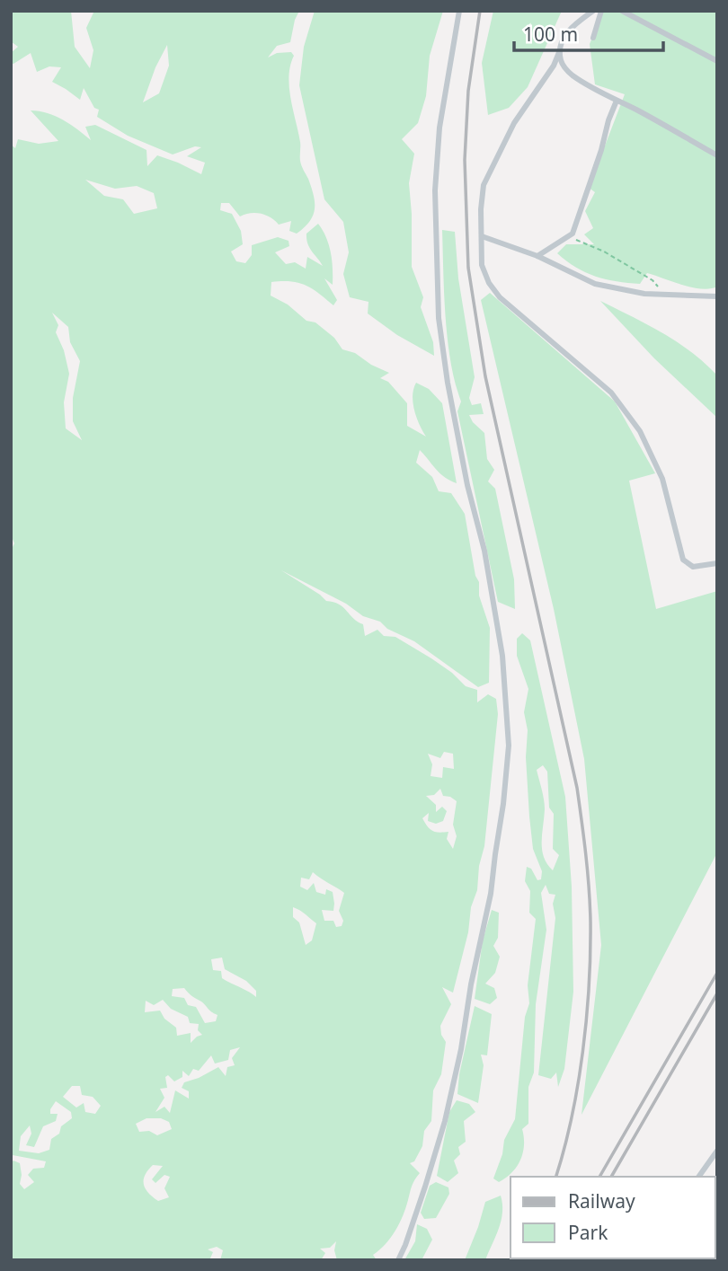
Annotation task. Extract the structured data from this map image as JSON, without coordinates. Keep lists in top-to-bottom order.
{
  "legend": ["Railway", "Park"],
  "scale_bar": "100 m"
}
